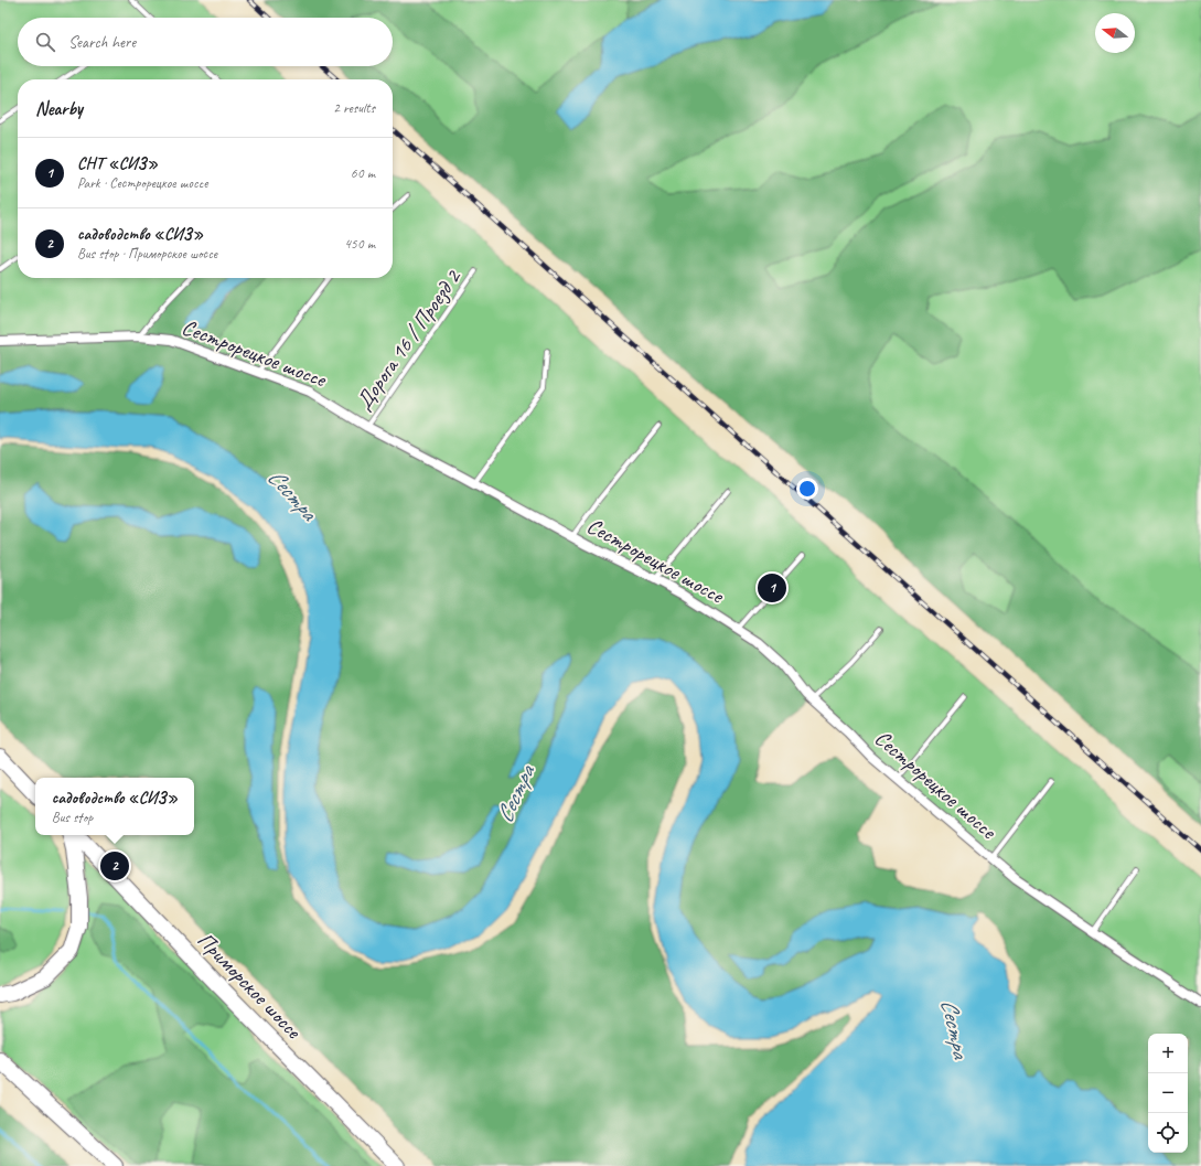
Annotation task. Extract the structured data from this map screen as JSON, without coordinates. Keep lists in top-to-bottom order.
{
  "streets": {
    "highway": ["Приморское шоссе"],
    "street": ["Сестрорецкое шоссе"],
    "lane": ["Дорога 16 / Проезд 2"]
  },
  "crossings": [
    ["Дорога 16 / Проезд 2", "Сестрорецкое шоссе"]
  ],
  "water": ["Сестра"],
  "north": "left",
  "page": {
    "search": "Search here",
    "heading": ["Nearby", "2 results"],
    "list": [
      {
        "mark": "1",
        "name": "СНТ «СИЗ»",
        "note": "Park · Сестрорецкое шоссе",
        "value": "60 m"
      },
      {
        "mark": "2",
        "name": "садоводство «СИЗ»",
        "note": "Bus stop · Приморское шоссе",
        "value": "450 m"
      }
    ],
    "pins": ["1", "2"],
    "popup": ["садоводство «СИЗ»", "Bus stop"],
    "map_buttons": ["+", "−"]
  }
}
